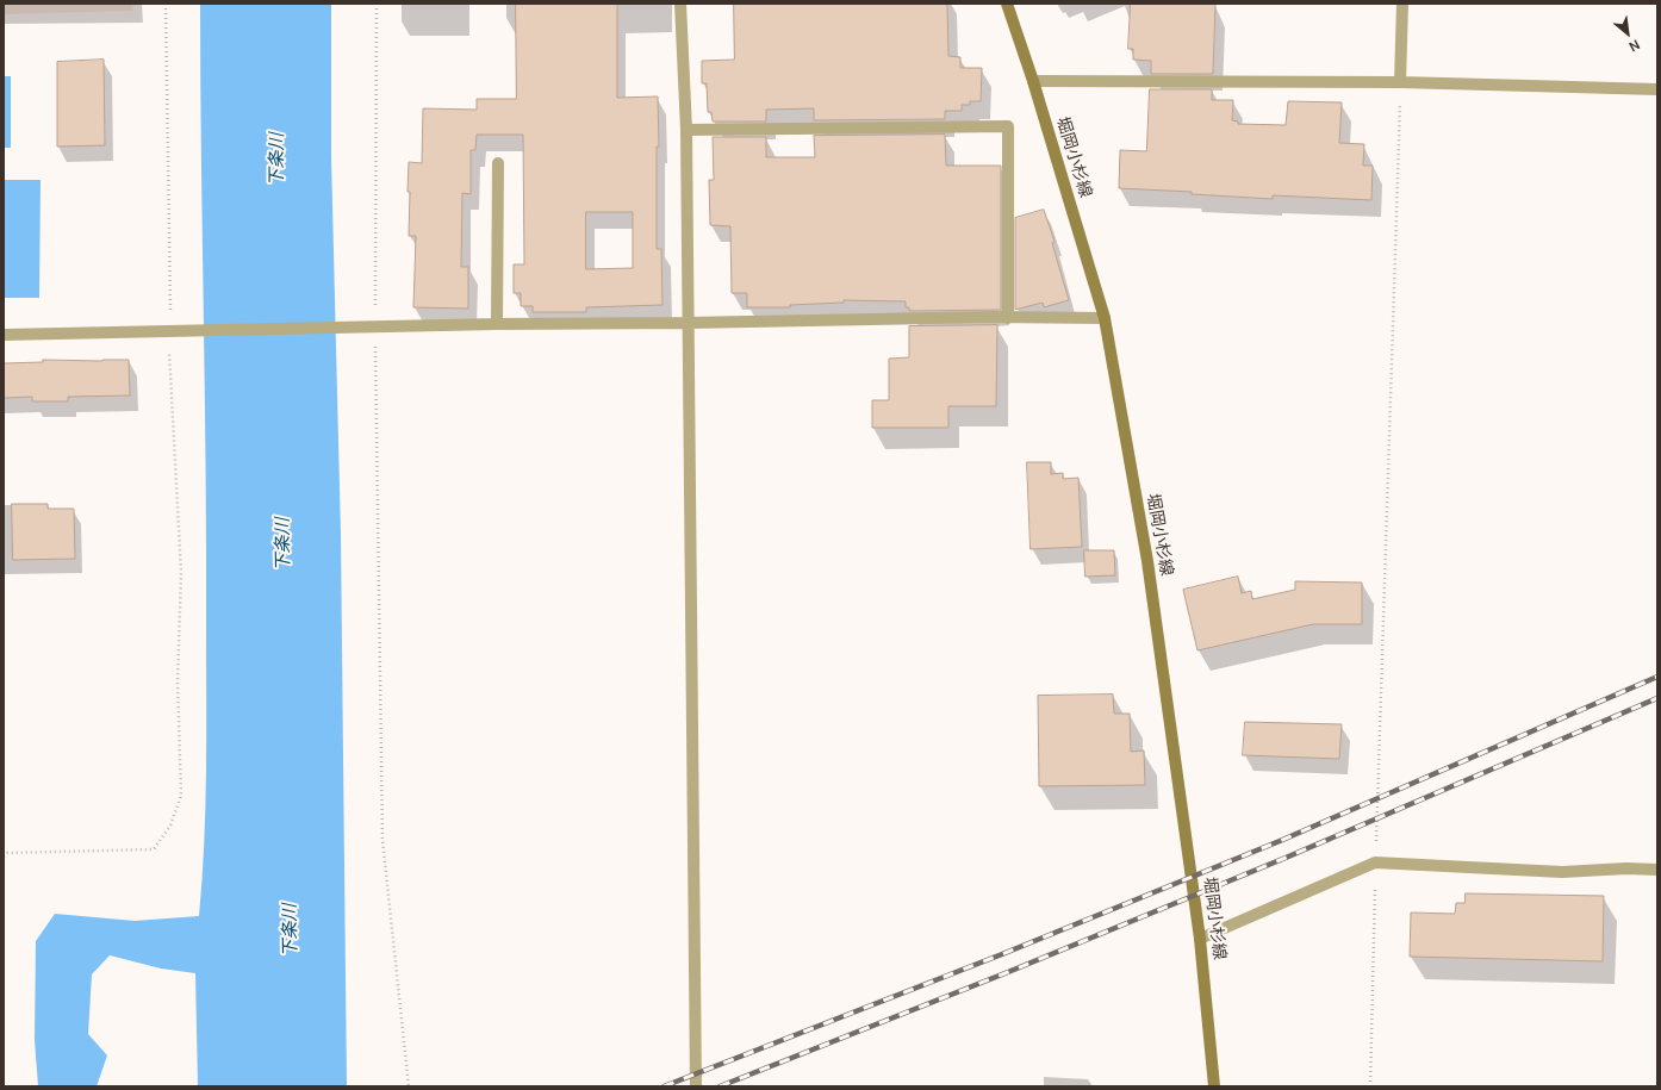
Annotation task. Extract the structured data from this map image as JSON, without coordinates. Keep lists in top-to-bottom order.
{
  "streets": {
    "main road": ["堀岡小杉線"]
  },
  "water": ["下条川"],
  "north": "bottom right"
}
